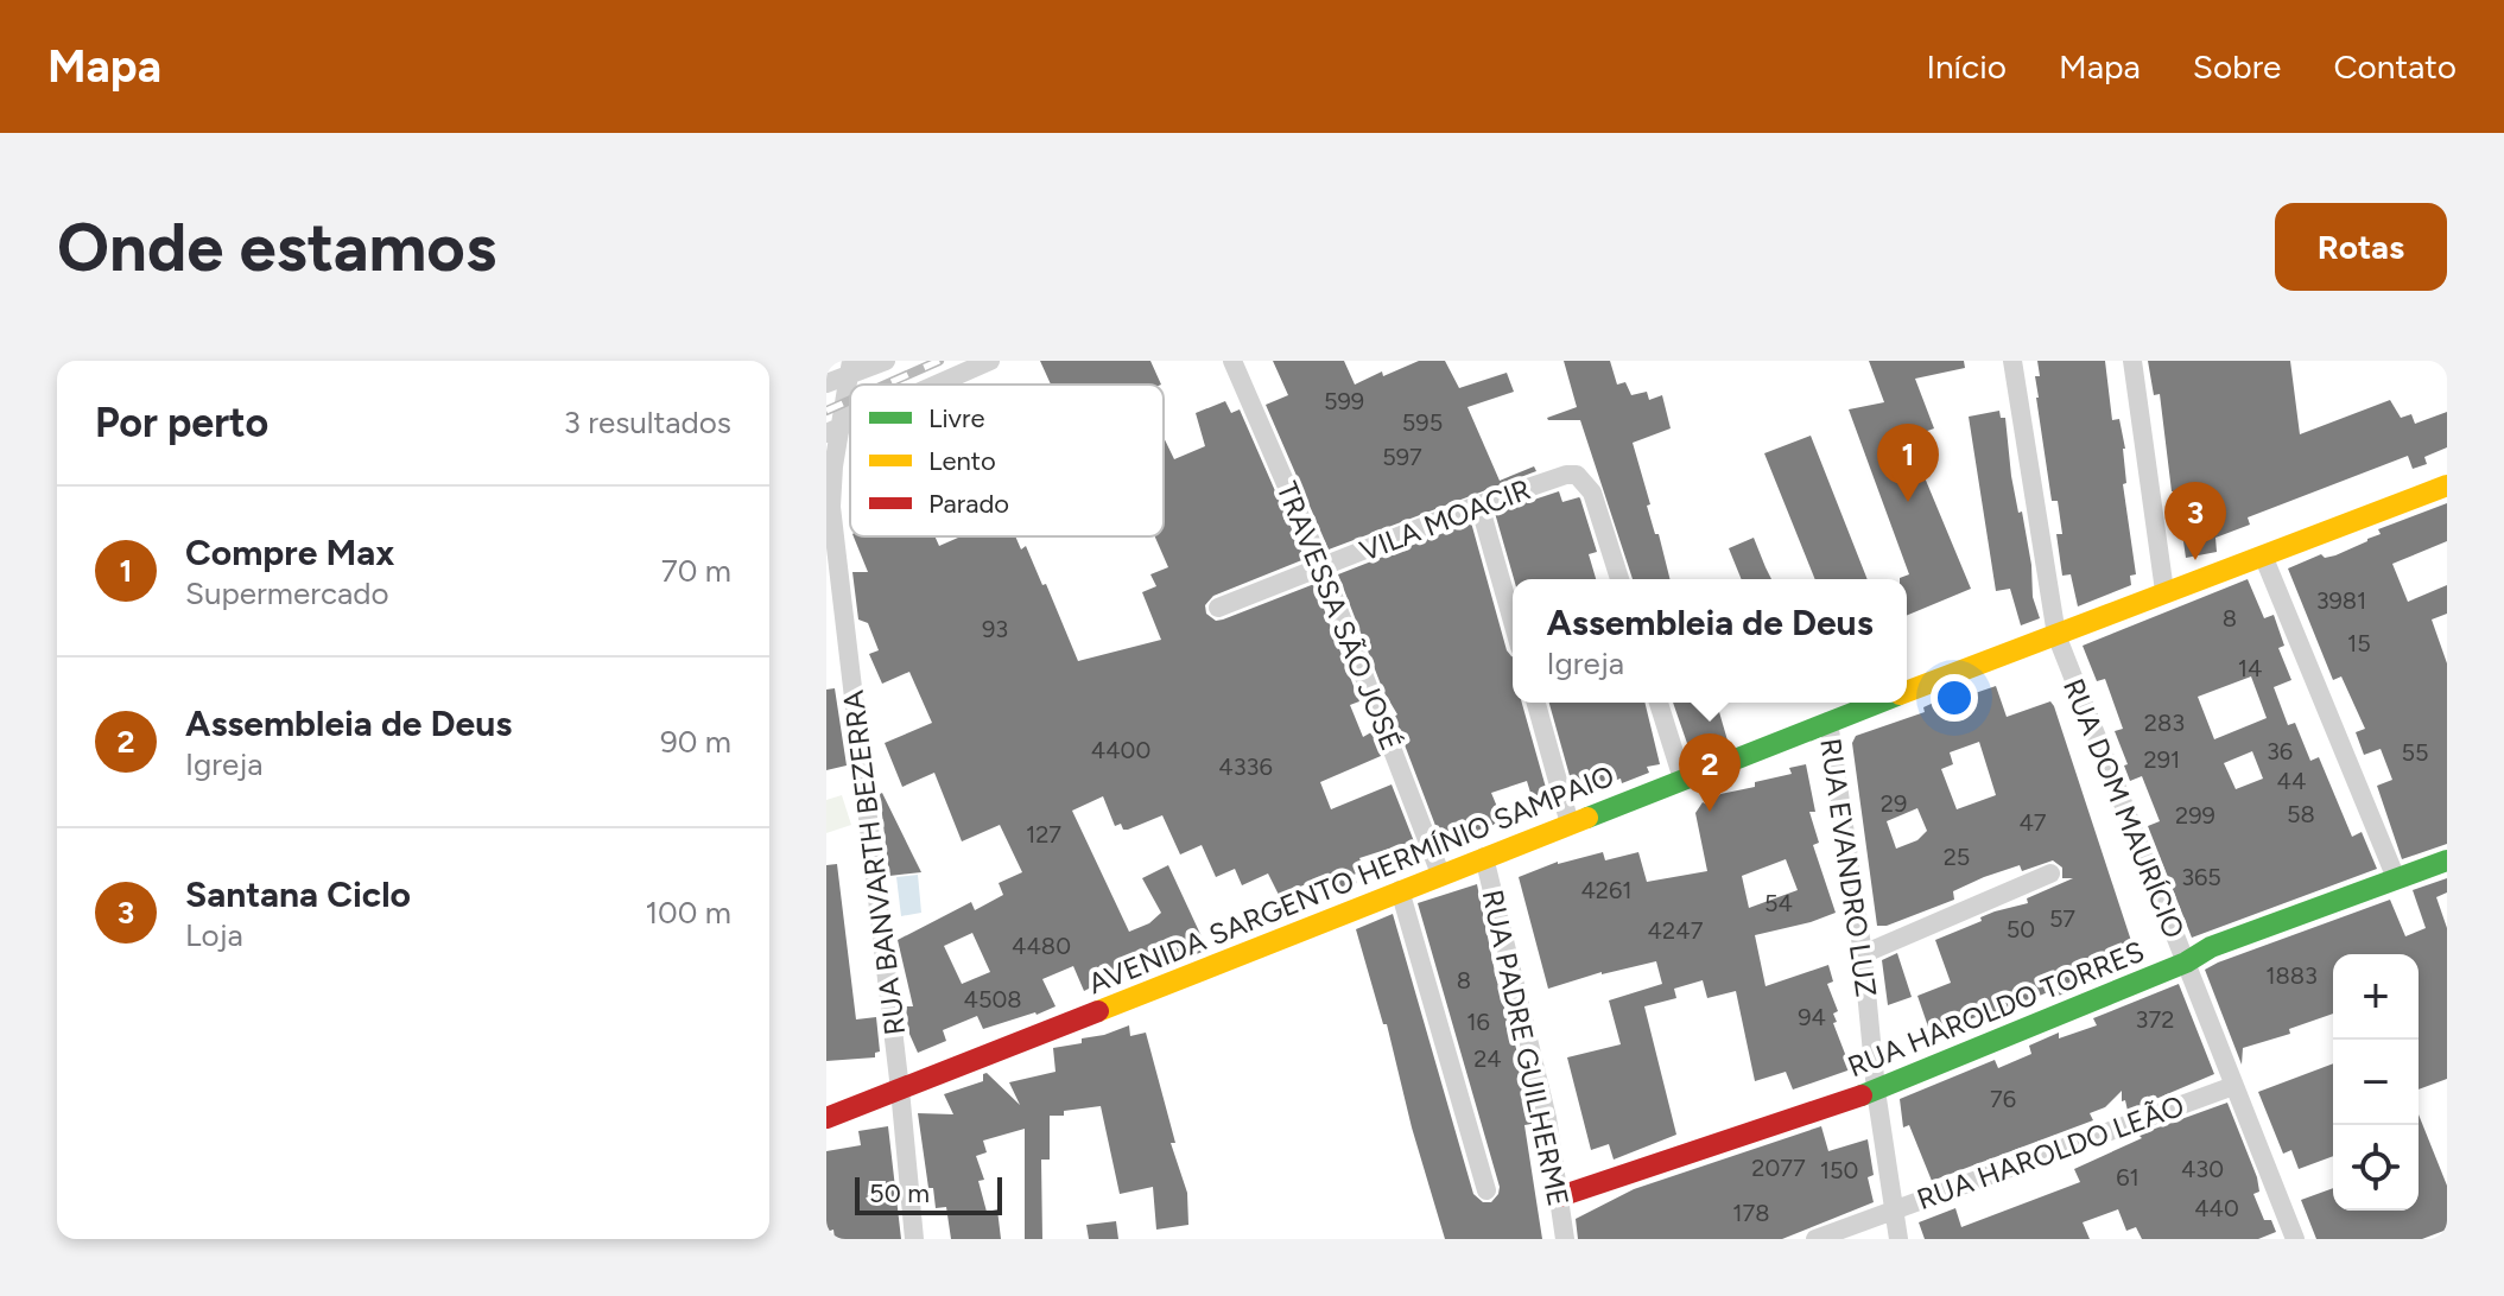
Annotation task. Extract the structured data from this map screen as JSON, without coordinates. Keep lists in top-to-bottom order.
{
  "streets": {
    "main road": ["AVENIDA SARGENTO HERMÍNIO SAMPAIO", "RUA HAROLDO TORRES"],
    "street": [
      "VILA MOACIR",
      "TRAVESSA SÃO JOSÉ",
      "RUA DOM MAURÍCIO",
      "RUA BANVARTH BEZERRA",
      "RUA EVANDRO LUZ",
      "RUA PADRE GUILHERME",
      "RUA HAROLDO LEÃO"
    ]
  },
  "crossings": [
    ["VILA MOACIR", "TRAVESSA SÃO JOSÉ"],
    ["TRAVESSA SÃO JOSÉ", "AVENIDA SARGENTO HERMÍNIO SAMPAIO"],
    ["RUA DOM MAURÍCIO", "AVENIDA SARGENTO HERMÍNIO SAMPAIO"],
    ["RUA DOM MAURÍCIO", "RUA HAROLDO TORRES"],
    ["RUA DOM MAURÍCIO", "RUA HAROLDO LEÃO"],
    ["RUA BANVARTH BEZERRA", "AVENIDA SARGENTO HERMÍNIO SAMPAIO"],
    ["RUA EVANDRO LUZ", "AVENIDA SARGENTO HERMÍNIO SAMPAIO"],
    ["RUA EVANDRO LUZ", "RUA HAROLDO TORRES"],
    ["RUA EVANDRO LUZ", "RUA HAROLDO LEÃO"],
    ["AVENIDA SARGENTO HERMÍNIO SAMPAIO", "RUA PADRE GUILHERME"],
    ["RUA HAROLDO TORRES", "RUA PADRE GUILHERME"]
  ],
  "house_numbers": [
    "599",
    "595",
    "597",
    "3981",
    "8",
    "93",
    "15",
    "14",
    "283",
    "4400",
    "36",
    "55",
    "291",
    "4336",
    "44",
    "29",
    "58",
    "299",
    "47",
    "127",
    "25",
    "365",
    "4261",
    "54",
    "57",
    "50",
    "4247",
    "4480",
    "1883",
    "8",
    "4508",
    "94",
    "372",
    "16",
    "24",
    "76",
    "2077",
    "430",
    "150",
    "61",
    "440",
    "178"
  ],
  "legend": ["Livre", "Lento", "Parado"],
  "scale_bar": "50 m",
  "page": {
    "header": "Mapa",
    "nav": [
      "Início",
      "Mapa",
      "Sobre",
      "Contato"
    ],
    "buttons": "Rotas",
    "title": "Onde estamos",
    "heading": ["Por perto", "3 resultados"],
    "pins": ["1", "3", "2"],
    "list": [
      {
        "mark": "1",
        "name": "Compre Max",
        "note": "Supermercado",
        "value": "70 m"
      },
      {
        "mark": "2",
        "name": "Assembleia de Deus",
        "note": "Igreja",
        "value": "90 m"
      },
      {
        "mark": "3",
        "name": "Santana Ciclo",
        "note": "Loja",
        "value": "100 m"
      }
    ],
    "popup": ["Assembleia de Deus", "Igreja"],
    "map_buttons": ["+", "−"],
    "scale": "50 m"
  }
}
